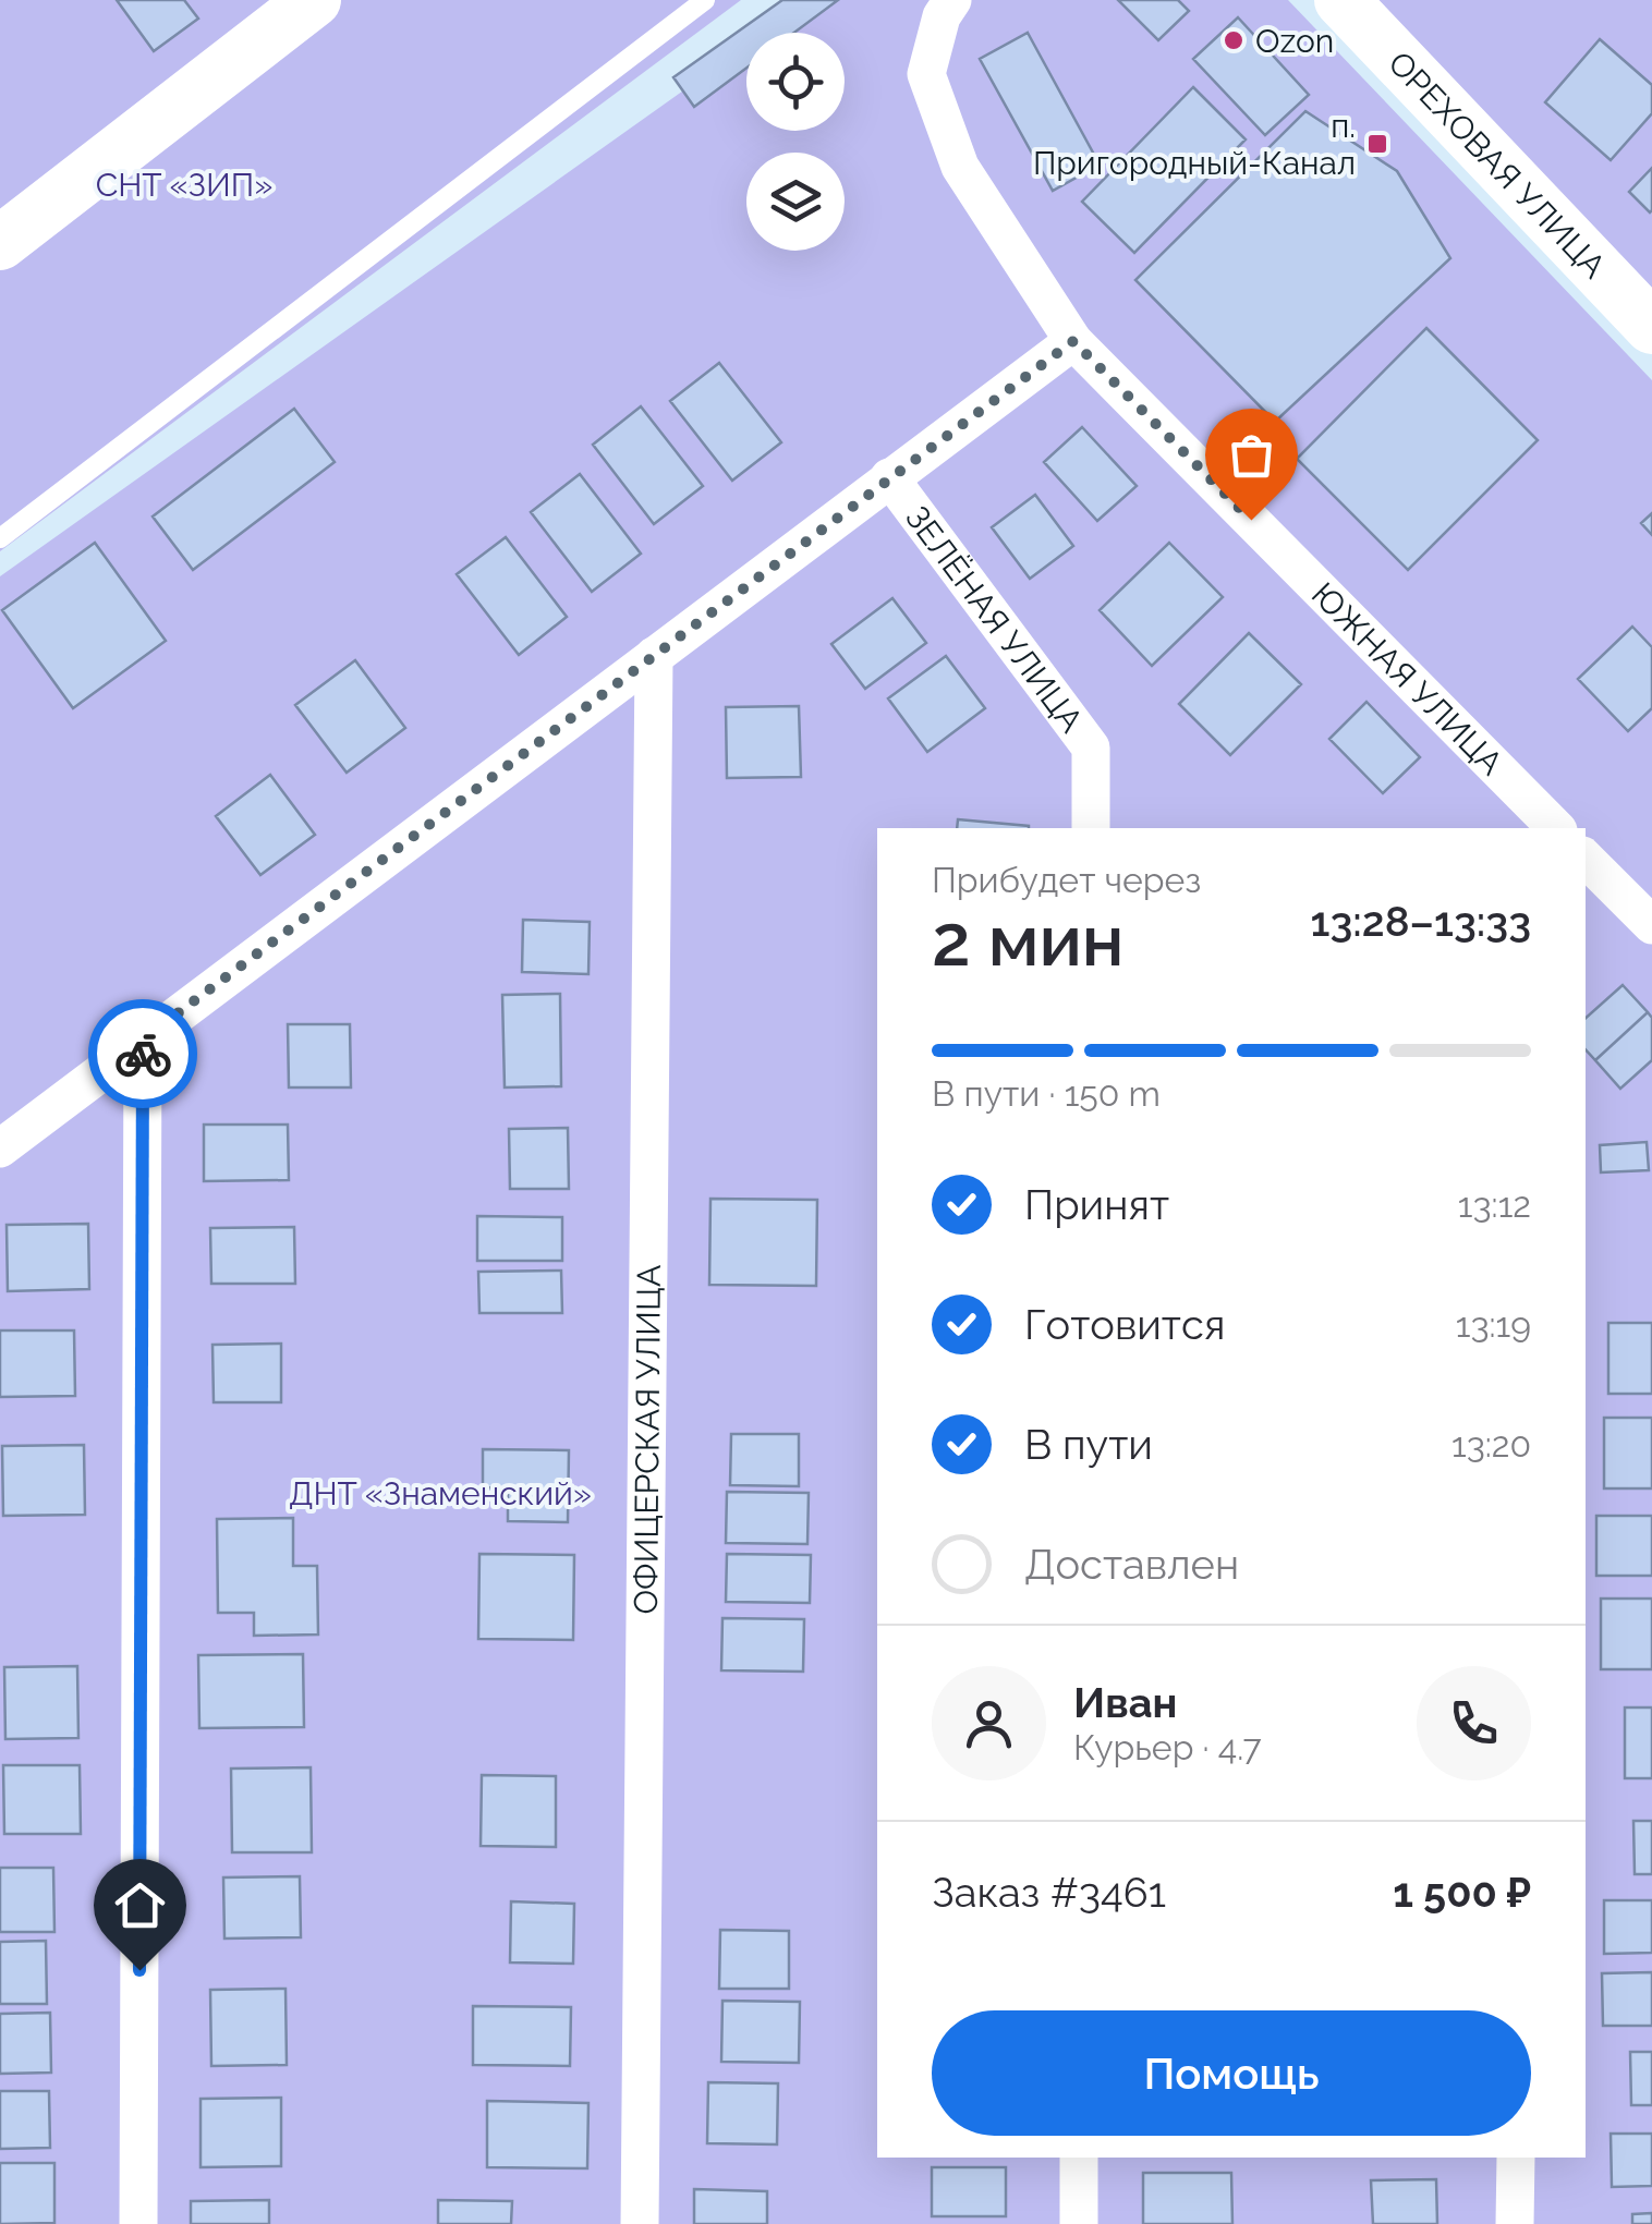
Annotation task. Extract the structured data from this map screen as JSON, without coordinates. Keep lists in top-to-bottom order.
{
  "streets": {
    "street": [
      "ОРЕХОВАЯ УЛИЦА",
      "ЗЕЛЁНАЯ УЛИЦА",
      "ЮЖНАЯ УЛИЦА",
      "ОФИЦЕРСКАЯ УЛИЦА"
    ]
  },
  "parks": ["СНТ «ЗИП»", "ДНТ «Знаменский»"],
  "places": {
    "other": ["Ozon"],
    "transit": ["п. Пригородный-Канал"]
  },
  "page": {
    "heading": ["2 мин", "Прибудет через", "13:28–13:33"],
    "panel": [
      "Иван",
      "Курьер · 4.7",
      "Заказ #3461",
      "1 500 ₽"
    ],
    "bar": "В пути · 150 m",
    "list": [
      ["Принят", "13:12"],
      ["Готовится", "13:19"],
      ["В пути", "13:20"],
      "Доставлен"
    ],
    "buttons": "Помощь"
  }
}
